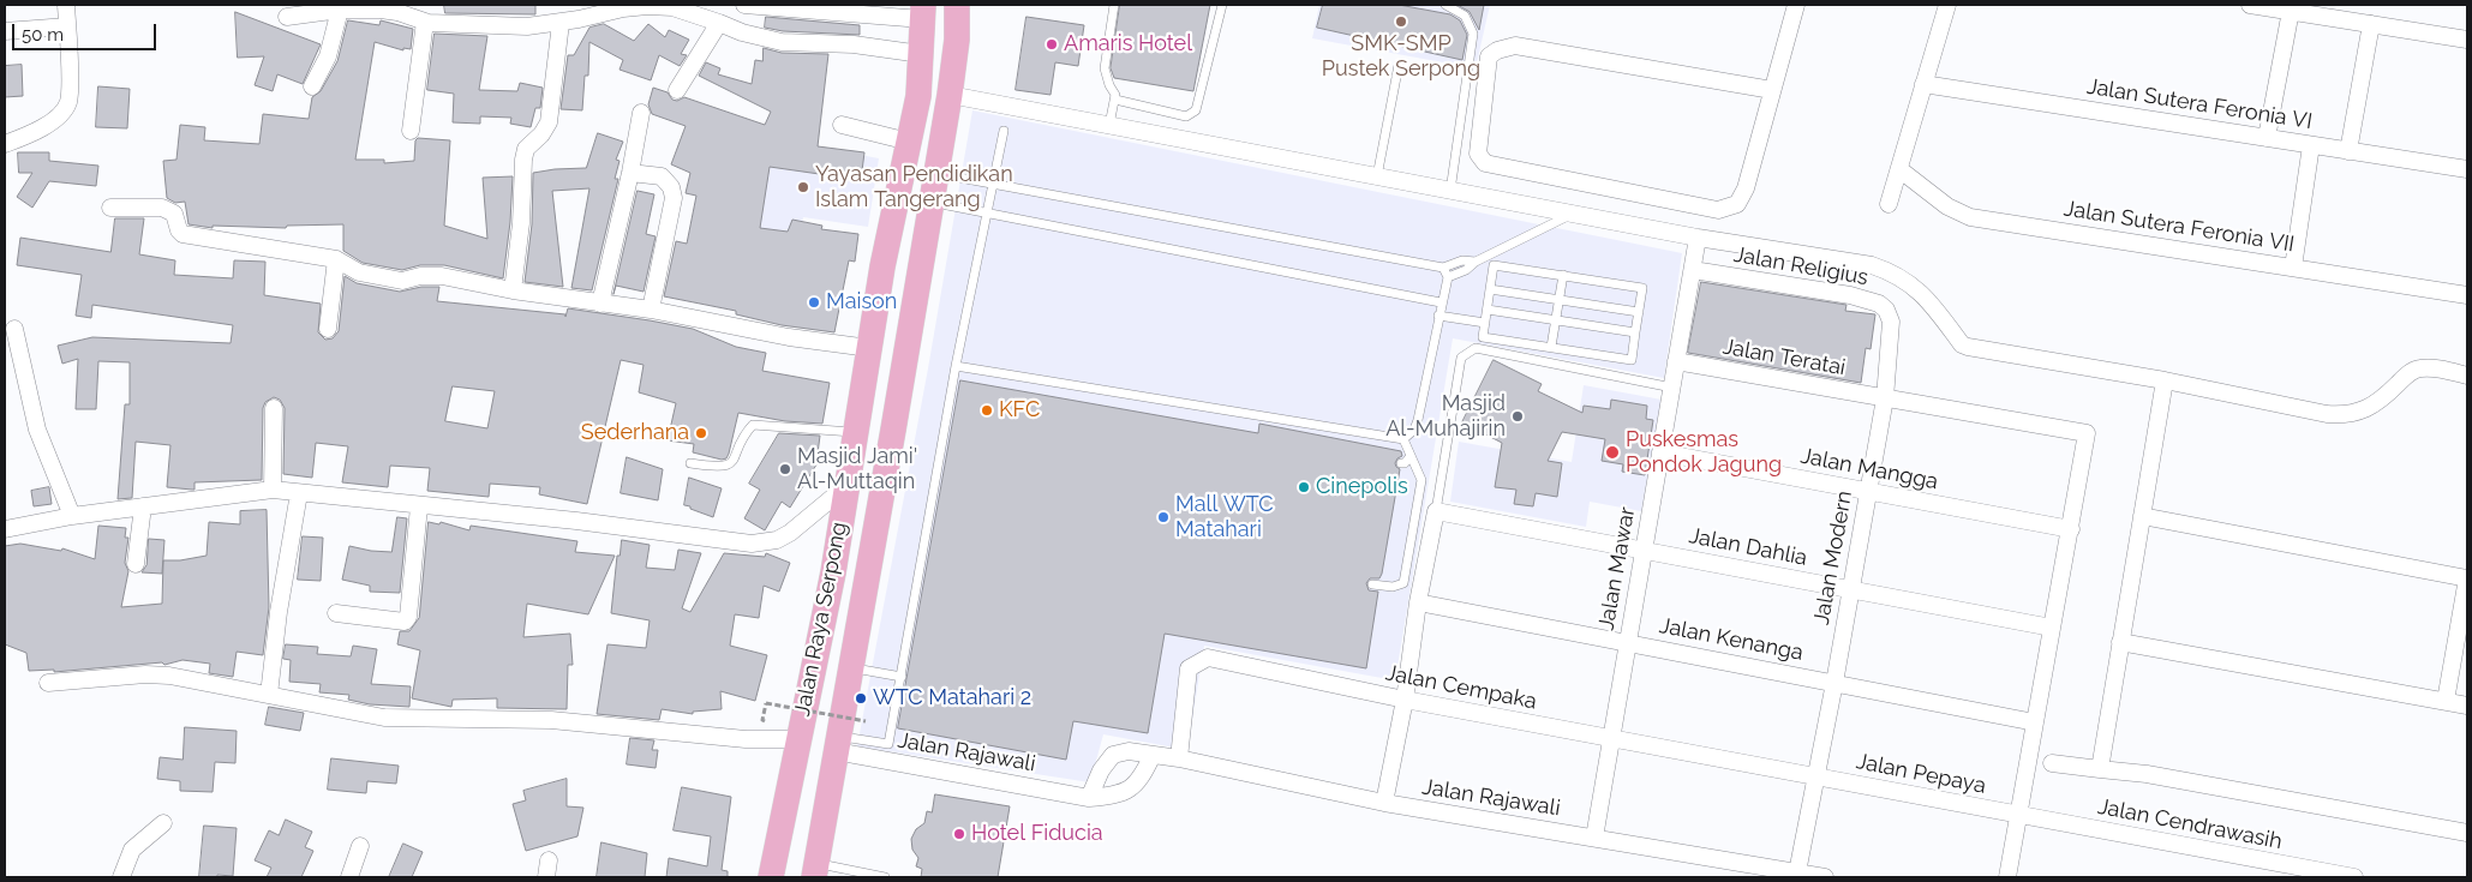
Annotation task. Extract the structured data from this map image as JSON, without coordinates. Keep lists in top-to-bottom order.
{
  "streets": {
    "main road": ["Jalan Raya Serpong"],
    "street": [
      "Jalan Sutera Feronia VI",
      "Jalan Sutera Feronia VII",
      "Jalan Religius",
      "Jalan Teratai",
      "Jalan Mangga",
      "Jalan Dahlia",
      "Jalan Modern",
      "Jalan Mawar",
      "Jalan Kenanga",
      "Jalan Cempaka",
      "Jalan Rajawali",
      "Jalan Pepaya",
      "Jalan Cendrawasih"
    ]
  },
  "crossings": [
    ["Jalan Religius", "Jalan Modern"],
    ["Jalan Religius", "Jalan Mawar"],
    ["Jalan Teratai", "Jalan Mangga"],
    ["Jalan Teratai", "Jalan Modern"],
    ["Jalan Teratai", "Jalan Mawar"],
    ["Jalan Mangga", "Jalan Modern"],
    ["Jalan Mangga", "Jalan Mawar"],
    ["Jalan Dahlia", "Jalan Modern"],
    ["Jalan Dahlia", "Jalan Mawar"],
    ["Jalan Modern", "Jalan Kenanga"],
    ["Jalan Modern", "Jalan Cempaka"],
    ["Jalan Modern", "Jalan Rajawali"],
    ["Jalan Modern", "Jalan Pepaya"],
    ["Jalan Mawar", "Jalan Kenanga"],
    ["Jalan Mawar", "Jalan Cempaka"],
    ["Jalan Mawar", "Jalan Rajawali"],
    ["Jalan Raya Serpong", "Jalan Rajawali"],
    ["Jalan Cempaka", "Jalan Rajawali"],
    ["Jalan Cempaka", "Jalan Pepaya"],
    ["Jalan Pepaya", "Jalan Cendrawasih"]
  ],
  "places": [
    "SMK-SMP Pustek Serpong",
    "Amaris Hotel",
    "Yayasan Pendidikan Islam Tangerang",
    "Maison",
    "KFC",
    "Masjid Al-Muhajirin",
    "Sederhana",
    "Puskesmas Pondok Jagung",
    "Masjid Jami' Al-Muttaqin",
    "Cinepolis",
    "Mall WTC Matahari",
    "WTC Matahari 2",
    "Hotel Fiducia"
  ],
  "scale_bar": "50 m"
}
